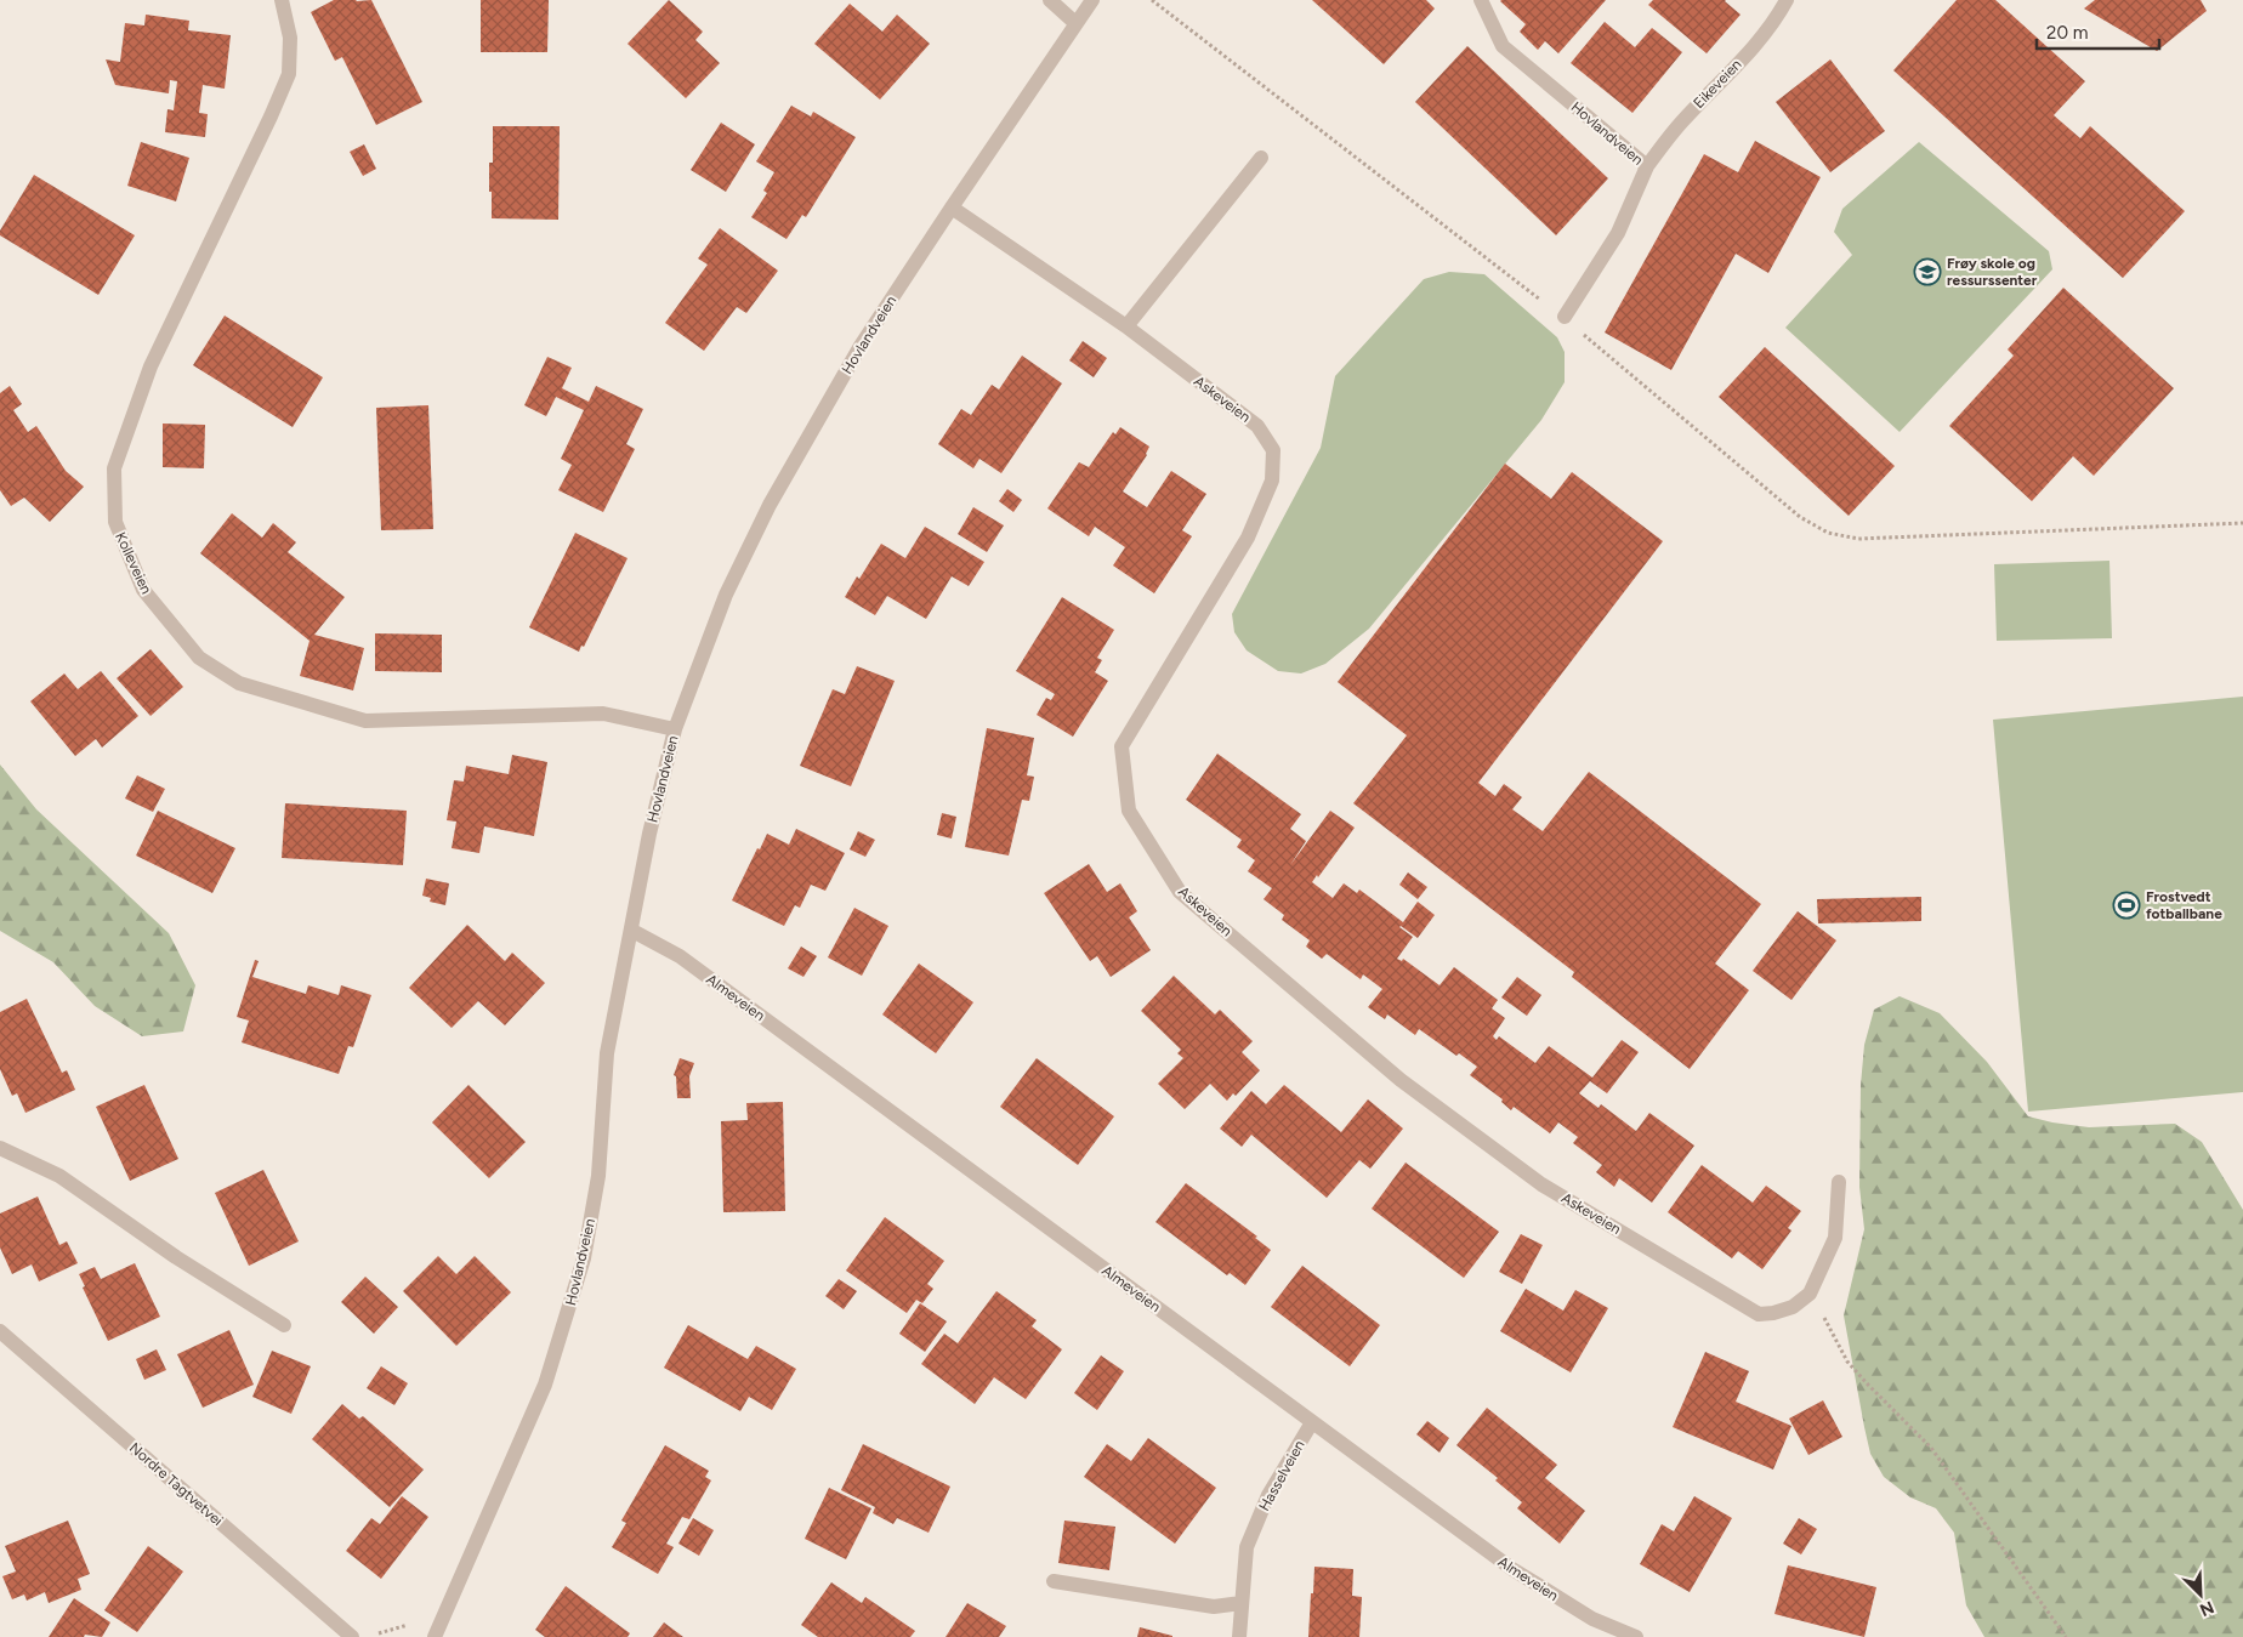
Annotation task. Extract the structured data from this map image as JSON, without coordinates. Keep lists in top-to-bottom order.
{
  "streets": {
    "street": [
      "Eikeveien",
      "Hovlandveien",
      "Askeveien",
      "Kolleveien",
      "Almeveien",
      "Hasselveien",
      "Nordre Tagtvetvei"
    ]
  },
  "crossings": [
    ["Eikeveien", "Hovlandveien"],
    ["Hovlandveien", "Askeveien"],
    ["Hovlandveien", "Kolleveien"],
    ["Hovlandveien", "Almeveien"],
    ["Almeveien", "Hasselveien"]
  ],
  "places": {
    "school or university": ["Frøy skole og ressurssenter"],
    "sports": ["Frostvedt fotballbane"]
  },
  "scale_bar": "20 m",
  "north": "bottom right"
}
